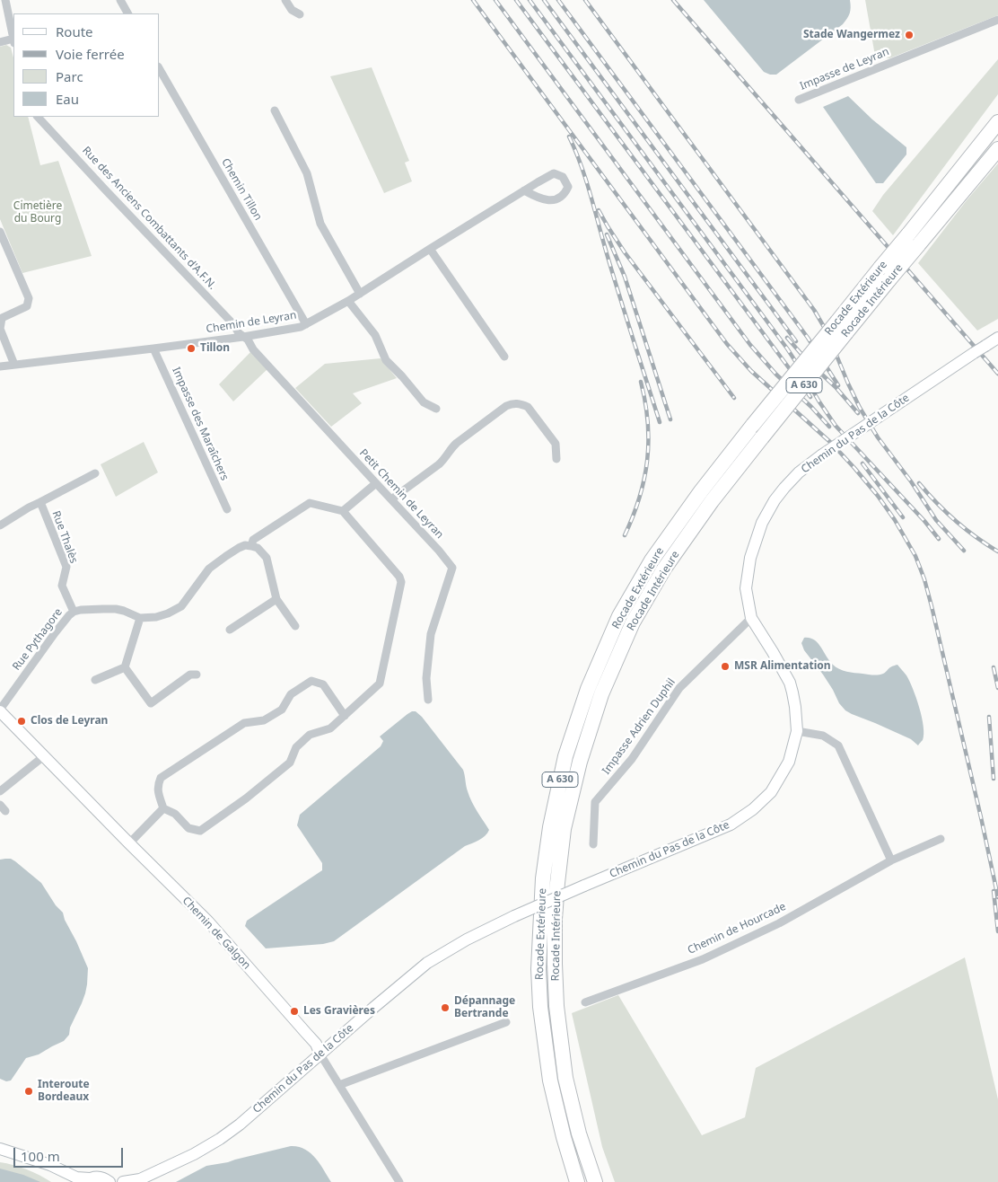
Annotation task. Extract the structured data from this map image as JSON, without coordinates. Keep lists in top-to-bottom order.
{
  "streets": {
    "highway": ["Rocade Extérieure", "Rocade Intérieure", "A 630"],
    "street": [
      "Impasse de Leyran",
      "Chemin Tillon",
      "Rue des Anciens Combattants d'A.F.N.",
      "Chemin de Leyran",
      "Impasse des Maraîchers",
      "Chemin du Pas de la Côte",
      "Petit Chemin de Leyran",
      "Rue Thalès",
      "Rue Pythagore",
      "Impasse Adrien Duphil",
      "Chemin de Hourcade",
      "Chemin de Galgon"
    ]
  },
  "crossings": [
    ["Chemin Tillon", "Chemin de Leyran"],
    ["Rue des Anciens Combattants d'A.F.N.", "Chemin de Leyran"],
    ["Rue des Anciens Combattants d'A.F.N.", "Petit Chemin de Leyran"],
    ["Rocade Extérieure", "Rocade Intérieure"],
    ["Chemin de Leyran", "Impasse des Maraîchers"],
    ["Chemin de Leyran", "Petit Chemin de Leyran"],
    ["Chemin du Pas de la Côte", "Impasse Adrien Duphil"],
    ["Chemin du Pas de la Côte", "Chemin de Galgon"],
    ["Rue Thalès", "Rue Pythagore"],
    ["Rue Pythagore", "Chemin de Galgon"]
  ],
  "parks": ["Cimetière du Bourg"],
  "places": [
    "Stade Wangermez",
    "Tillon",
    "MSR Alimentation",
    "Clos de Leyran",
    "Dépannage Bertrande",
    "Les Gravières",
    "Interoute Bordeaux"
  ],
  "legend": [
    "Route",
    "Voie ferrée",
    "Parc",
    "Eau"
  ],
  "scale_bar": "100 m"
}
